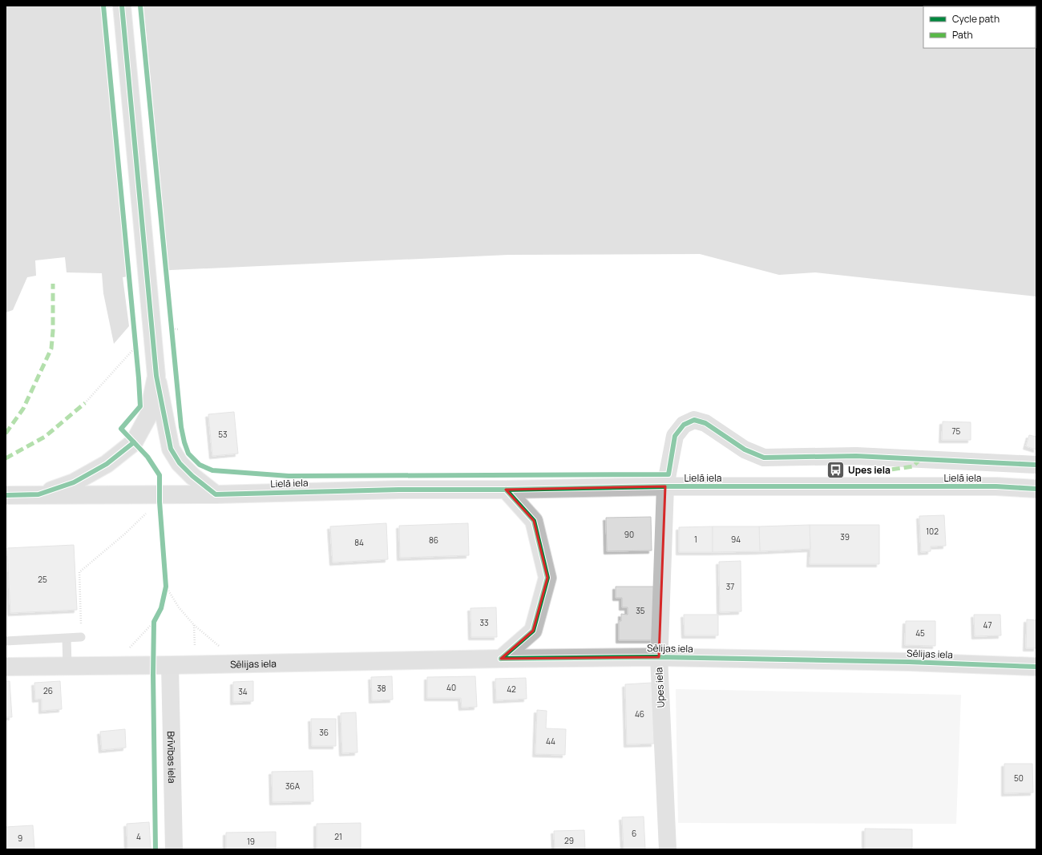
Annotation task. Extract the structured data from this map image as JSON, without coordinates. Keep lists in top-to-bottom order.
{
  "streets": {
    "main road": ["Lielā iela", "Sēlijas iela"],
    "street": ["Upes iela", "Brīvības iela"]
  },
  "crossings": [
    ["Lielā iela", "Upes iela"],
    ["Sēlijas iela", "Upes iela"],
    ["Sēlijas iela", "Brīvības iela"]
  ],
  "places": {
    "bus stop": ["Upes iela"]
  },
  "house_numbers": [
    "75",
    "53",
    "102",
    "90",
    "39",
    "1",
    "94",
    "86",
    "84",
    "25",
    "37",
    "35",
    "33",
    "47",
    "45",
    "40",
    "38",
    "42",
    "26",
    "34",
    "46",
    "36",
    "44",
    "50",
    "36A",
    "6",
    "4",
    "21",
    "9",
    "29",
    "19"
  ],
  "legend": ["Cycle path", "Path"]
}
